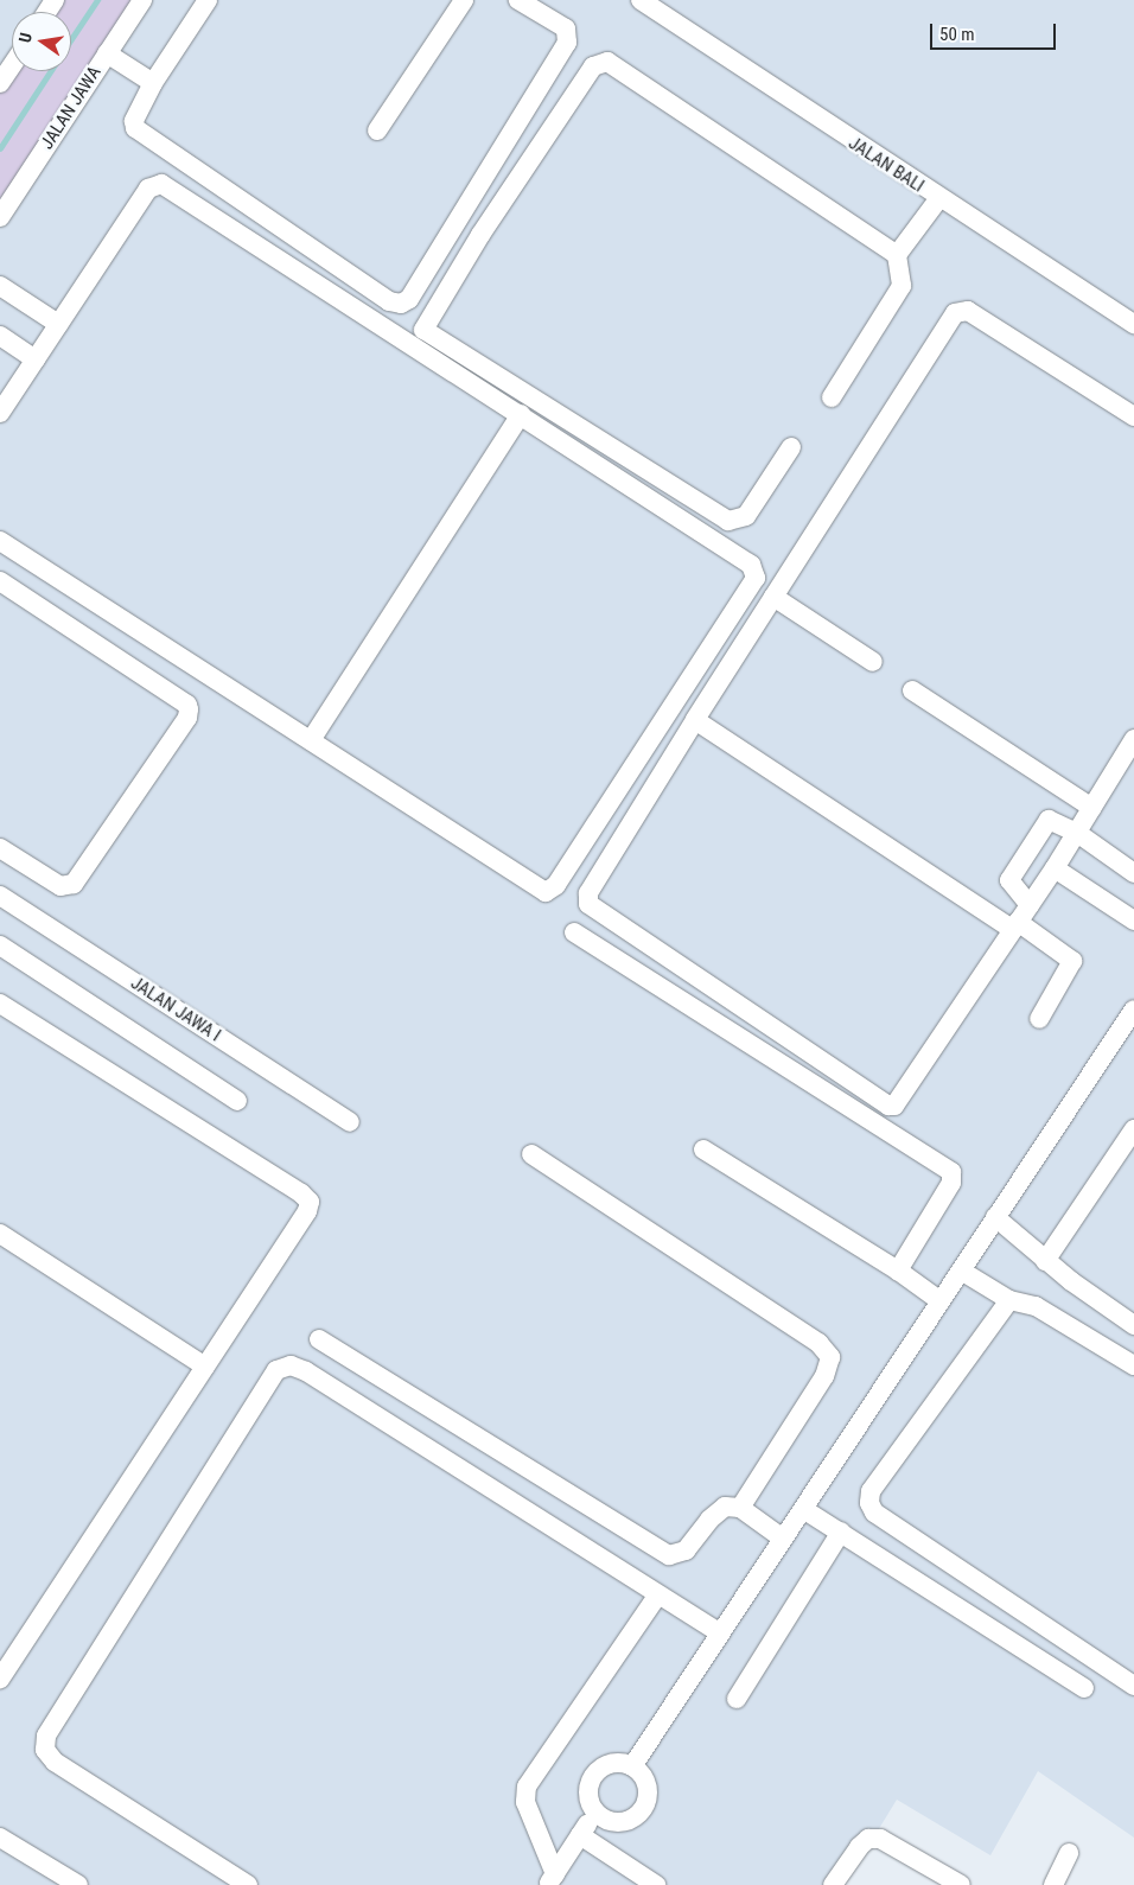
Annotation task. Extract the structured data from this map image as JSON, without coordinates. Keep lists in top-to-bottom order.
{
  "streets": {
    "street": ["JALAN JAWA", "JALAN BALI", "JALAN JAWA I"]
  },
  "scale_bar": "50 m",
  "north": "left"
}
